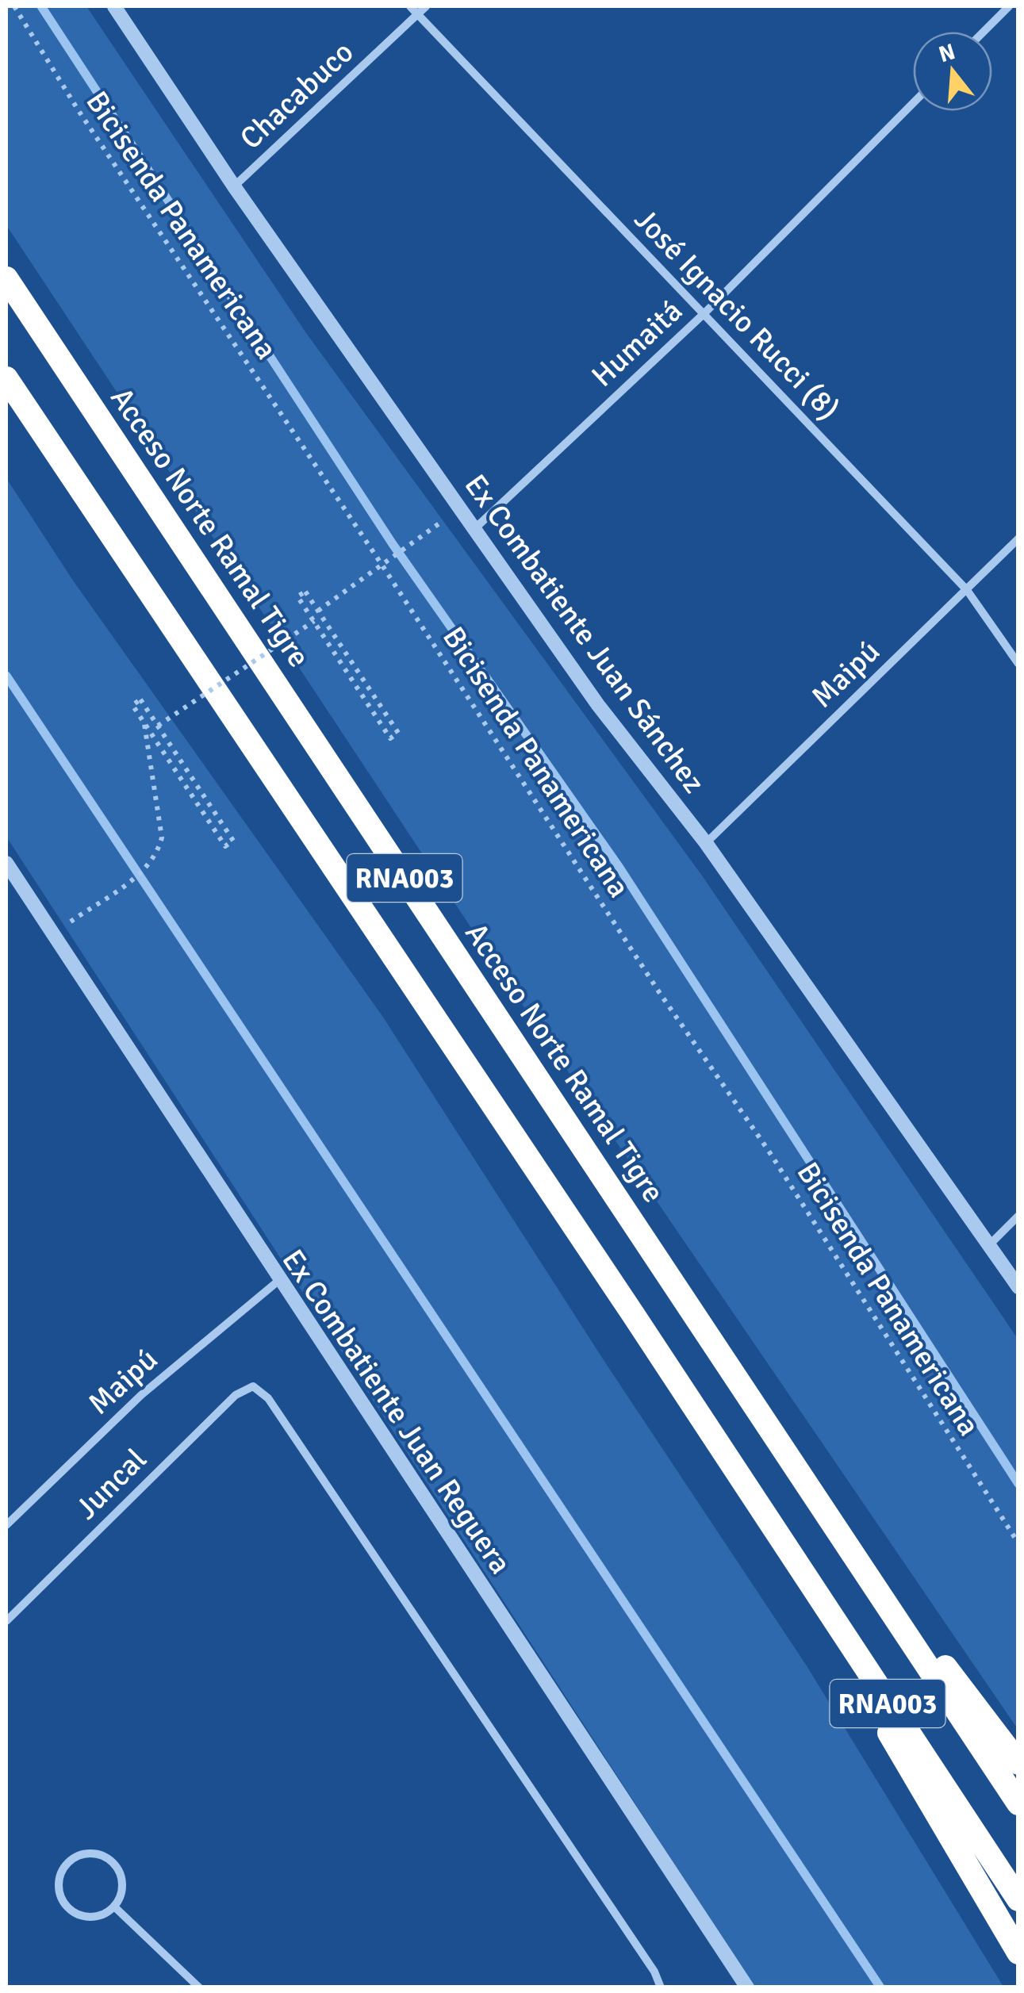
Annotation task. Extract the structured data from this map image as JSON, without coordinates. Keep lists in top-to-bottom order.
{
  "streets": {
    "highway": ["Acceso Norte Ramal Tigre", "RNA003"],
    "street": [
      "Chacabuco",
      "José Ignacio Rucci (8)",
      "Humaitá",
      "Ex Combatiente Juan Sánchez",
      "Maipú",
      "Ex Combatiente Juan Reguera",
      "Juncal"
    ],
    "path": ["Bicisenda Panamericana"]
  },
  "crossings": [
    ["Chacabuco", "José Ignacio Rucci (8)"],
    ["Chacabuco", "Ex Combatiente Juan Sánchez"],
    ["José Ignacio Rucci (8)", "Humaitá"],
    ["José Ignacio Rucci (8)", "Maipú"],
    ["Humaitá", "Ex Combatiente Juan Sánchez"],
    ["Ex Combatiente Juan Sánchez", "Maipú"],
    ["Maipú", "Ex Combatiente Juan Reguera"]
  ],
  "north": "top"
}
